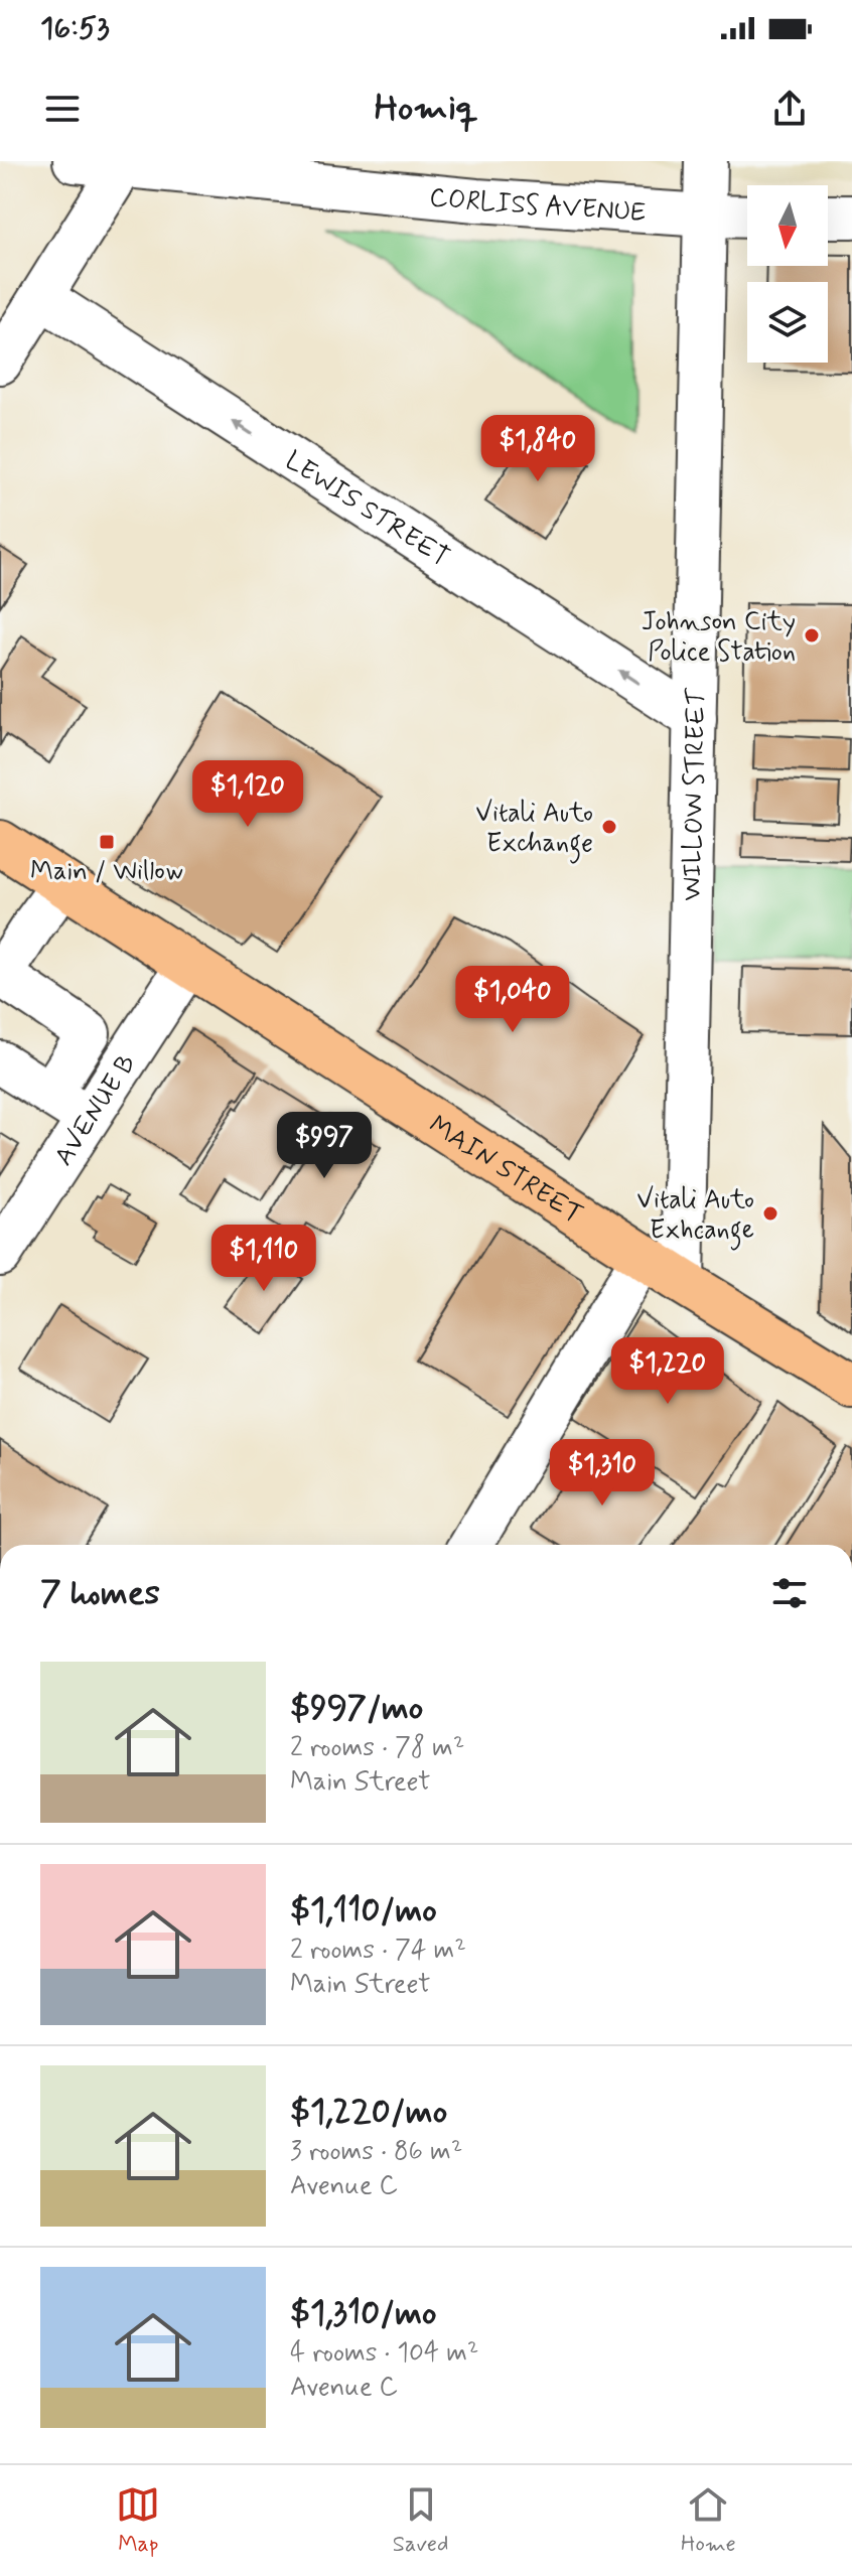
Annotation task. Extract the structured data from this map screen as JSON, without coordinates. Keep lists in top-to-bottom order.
{
  "streets": {
    "main road": ["MAIN STREET"],
    "street": [
      "CORLISS AVENUE",
      "LEWIS STREET",
      "WILLOW STREET",
      "AVENUE B"
    ]
  },
  "crossings": [
    ["CORLISS AVENUE", "WILLOW STREET"],
    ["LEWIS STREET", "WILLOW STREET"],
    ["WILLOW STREET", "MAIN STREET"],
    ["AVENUE B", "MAIN STREET"]
  ],
  "one_way": ["LEWIS STREET"],
  "places": {
    "other": ["Johnson City Police Station", "Vitali Auto Exchange", "Vitali Auto Exhcange"],
    "transit": ["Main / Willow"]
  },
  "north": "bottom",
  "page": {
    "status": "16:53",
    "header": "Homiq",
    "price": [
      "$1,840",
      "$1,120",
      "$1,040",
      "$997",
      "$1,110",
      "$1,220",
      "$1,310"
    ],
    "heading": "7 homes",
    "list": [
      {
        "name": "$997/mo",
        "note": "2 rooms · 78 m² · Main Street"
      },
      {
        "name": "$1,110/mo",
        "note": "2 rooms · 74 m² · Main Street"
      },
      {
        "name": "$1,220/mo",
        "note": "3 rooms · 86 m² · Avenue C"
      },
      {
        "name": "$1,310/mo",
        "note": "4 rooms · 104 m² · Avenue C"
      }
    ],
    "tabs": ["Map", "Saved", "Home"]
  }
}
